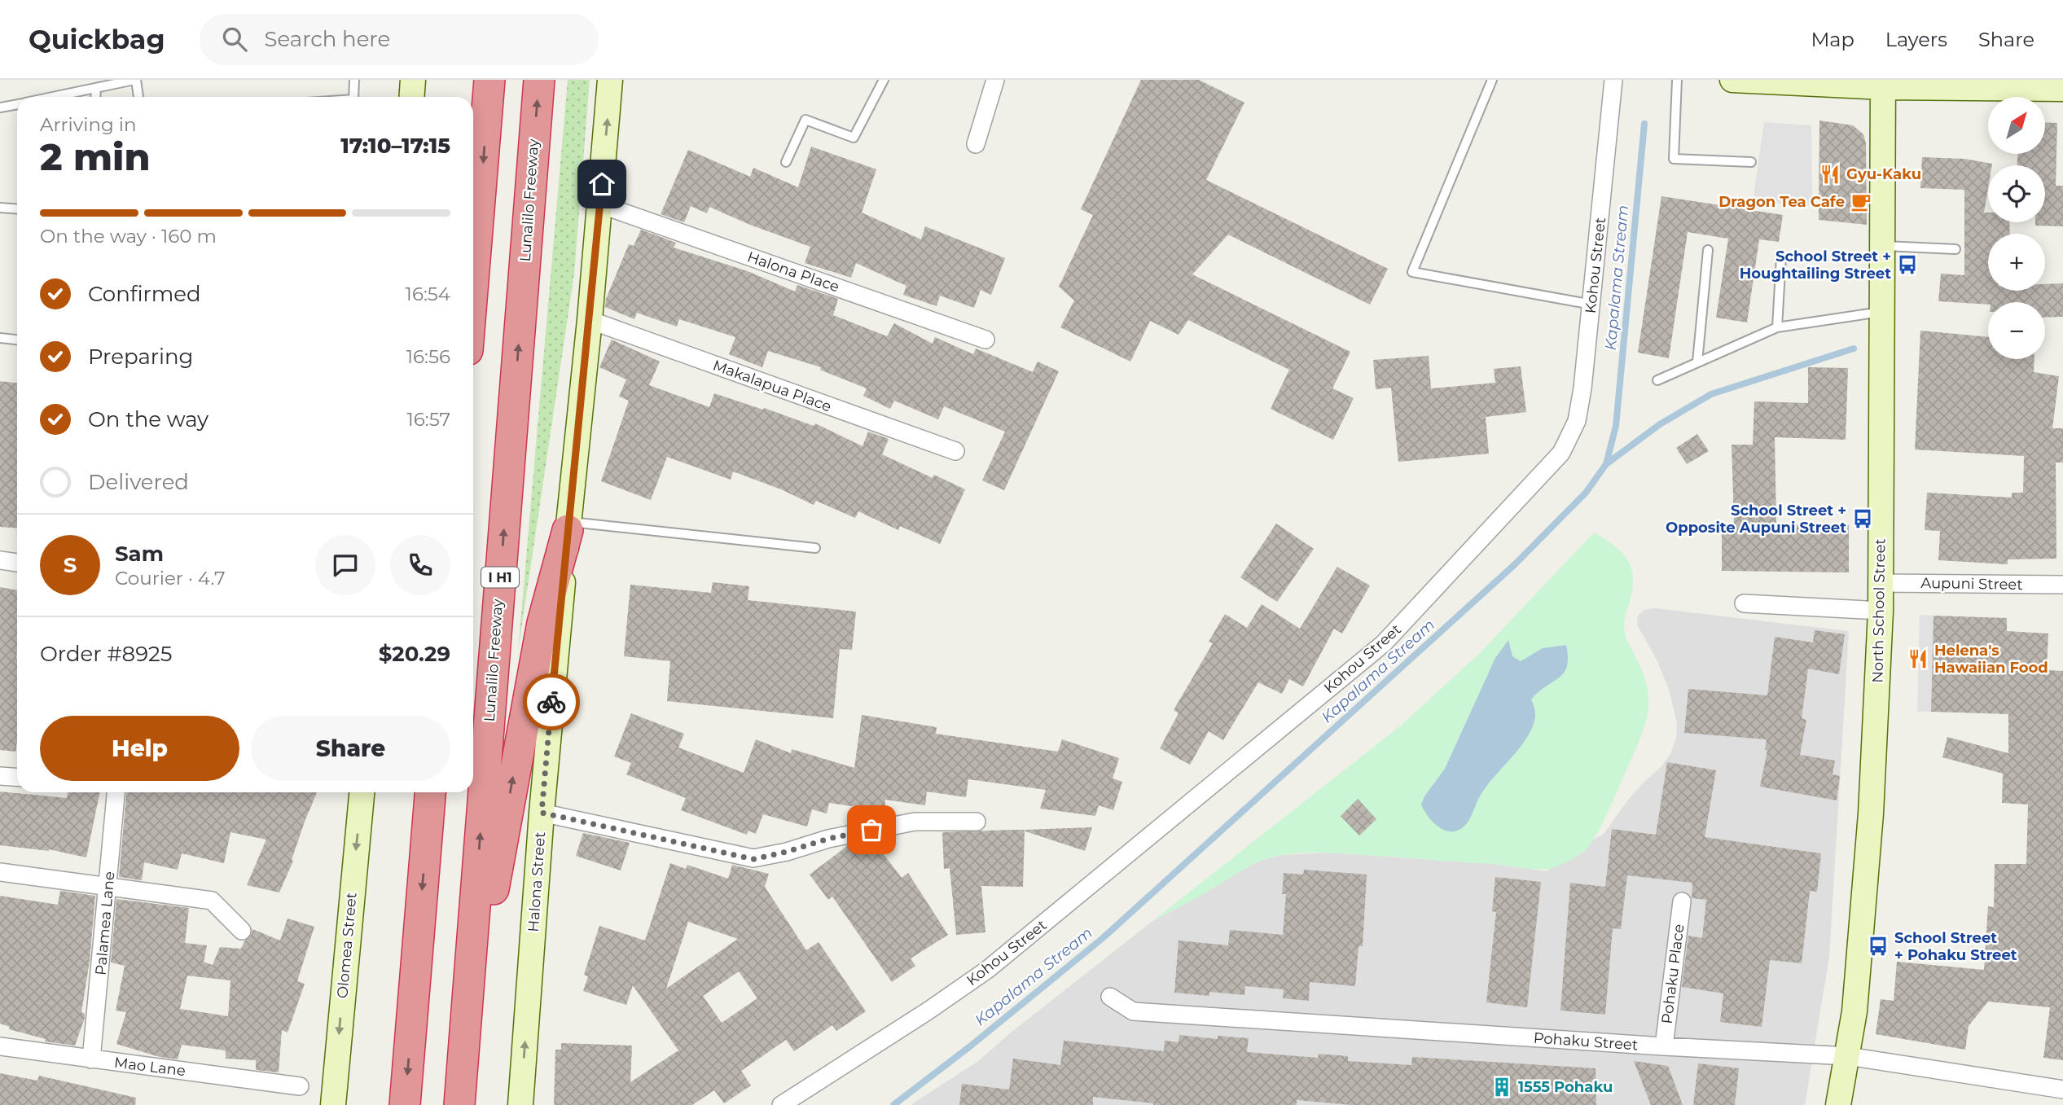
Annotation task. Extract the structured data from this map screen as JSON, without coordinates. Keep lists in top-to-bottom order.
{
  "streets": {
    "highway": ["Lunalilo Freeway", "I H1"],
    "main road": ["North School Street", "Halona Street", "Olomea Street"],
    "street": [
      "Kohou Street",
      "Halona Place",
      "Makalapua Place",
      "Aupuni Street",
      "Palamea Lane",
      "Pohaku Place",
      "Pohaku Street",
      "Mao Lane"
    ]
  },
  "crossings": [
    ["Halona Place", "Halona Street"],
    ["Makalapua Place", "Halona Street"],
    ["Aupuni Street", "North School Street"],
    ["North School Street", "Pohaku Street"],
    ["Palamea Lane", "Mao Lane"],
    ["Pohaku Place", "Pohaku Street"]
  ],
  "one_way": ["Halona Street", "Olomea Street"],
  "water": ["Kapalama Stream"],
  "places": {
    "restaurant": ["Gyu-Kaku", "Helena's Hawaiian Food"],
    "cafe": ["Dragon Tea Cafe"],
    "bus stop": ["School Street + Houghtailing Street", "School Street + Opposite Aupuni Street", "School Street + Pohaku Street"],
    "building": ["1555 Pohaku"]
  },
  "north": "top right",
  "page": {
    "header": "Quickbag",
    "search": "Search here",
    "nav": ["Map", "Layers", "Share"],
    "map_buttons": ["+", "−"],
    "heading": ["2 min", "Arriving in", "17:10–17:15"],
    "panel": [
      "Sam",
      "Courier · 4.7",
      "Order #8925",
      "$20.29"
    ],
    "bar": "On the way · 160 m",
    "list": [
      ["Confirmed", "16:54"],
      ["Preparing", "16:56"],
      ["On the way", "16:57"],
      "Delivered"
    ],
    "round": "S",
    "buttons": ["Help", "Share"]
  }
}
